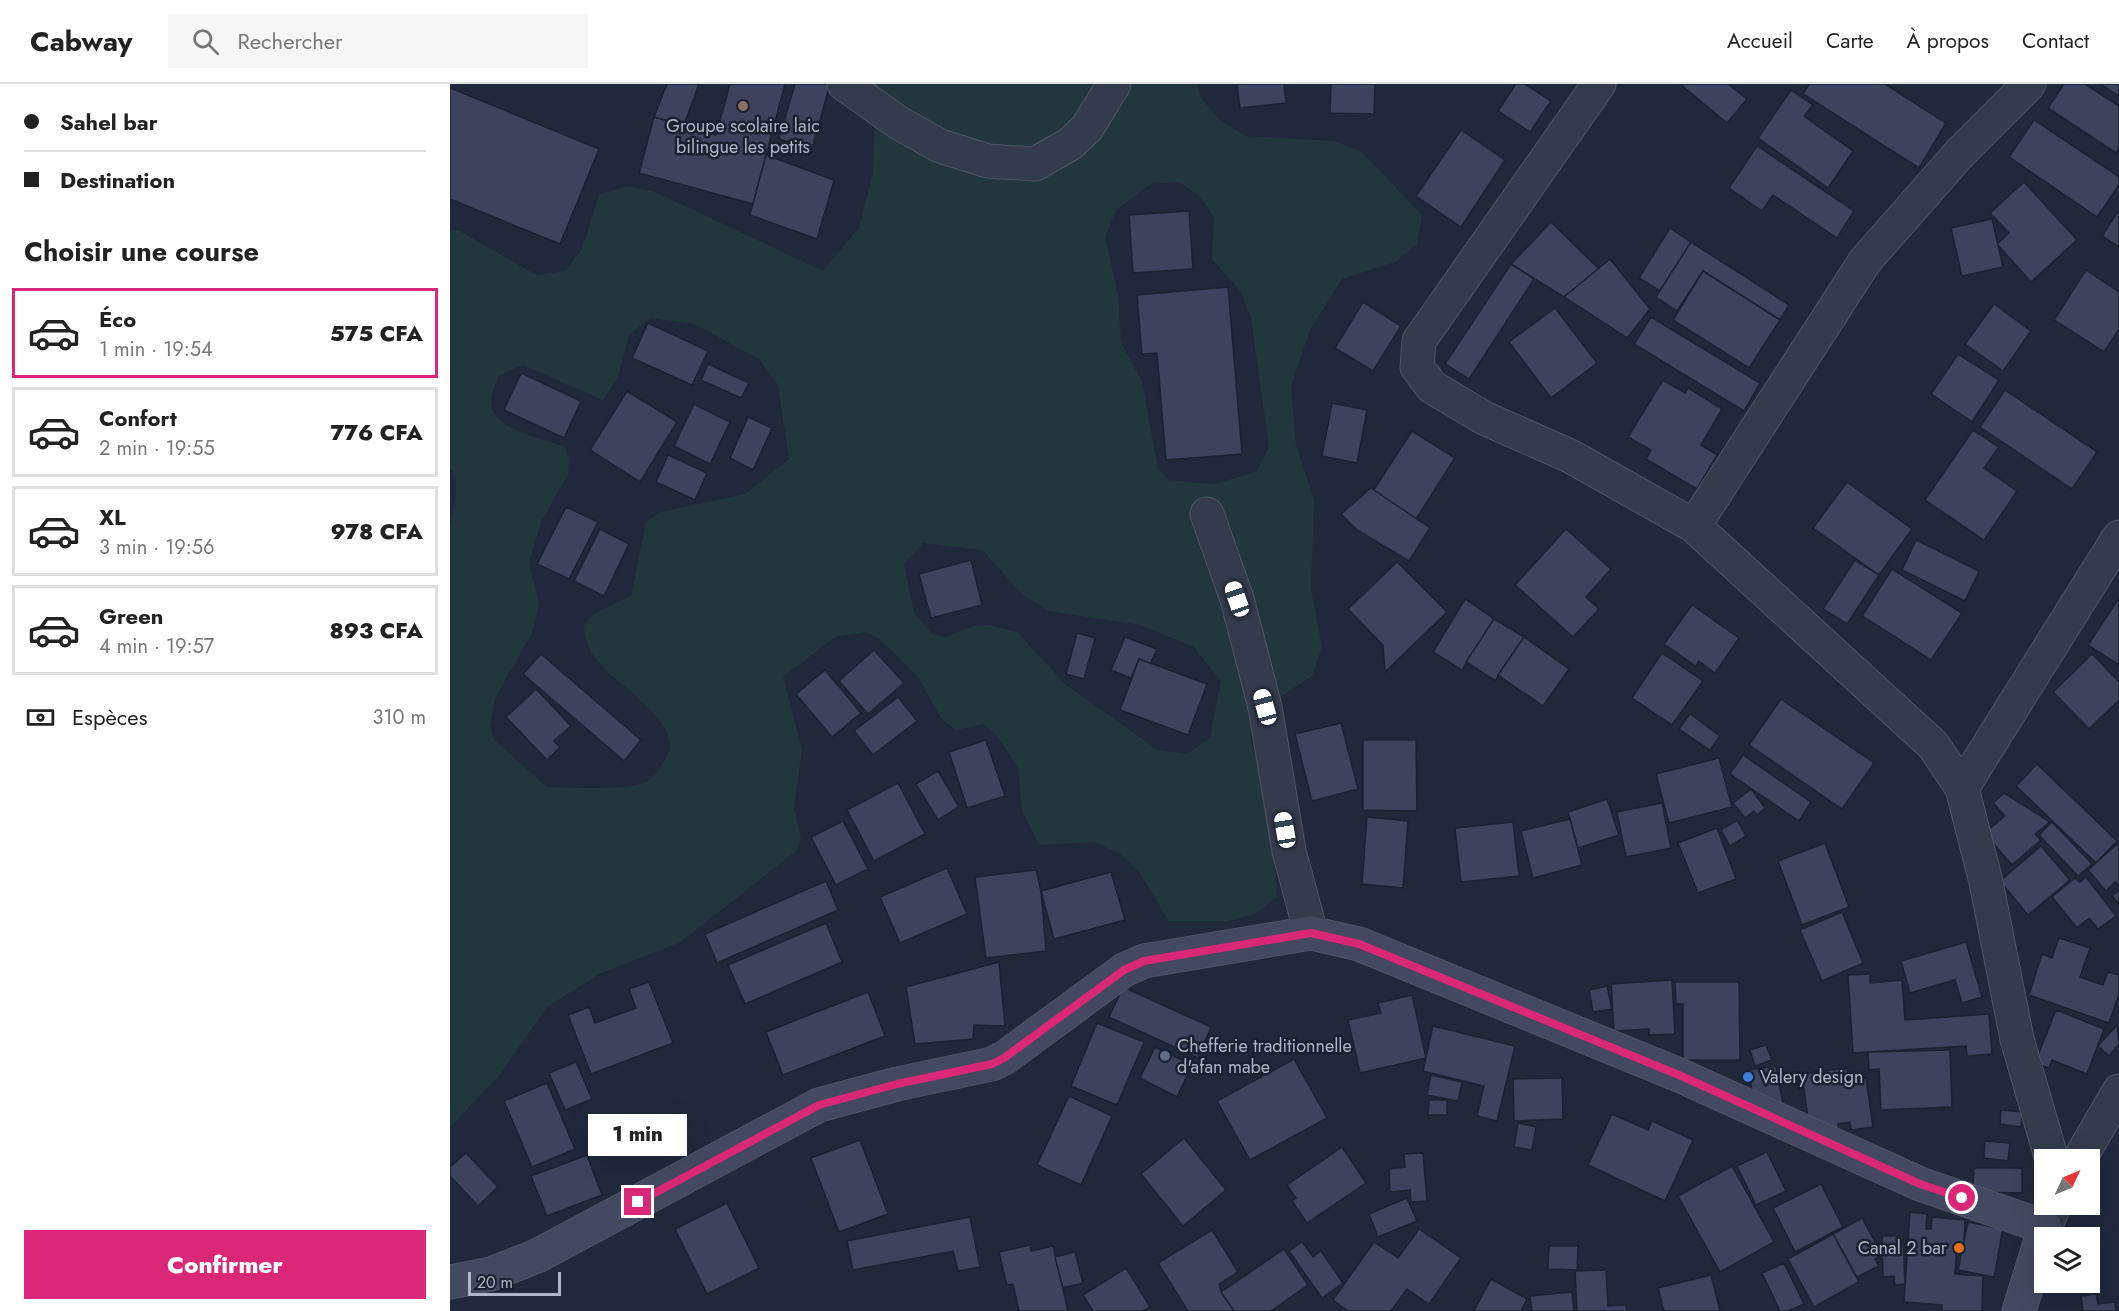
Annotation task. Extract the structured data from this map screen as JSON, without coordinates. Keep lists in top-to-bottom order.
{
  "places": [
    "Groupe scolaire laic bilingue les petits",
    "Chefferie traditionnelle d'afan mabe",
    "Valery design",
    "Canal 2 bar"
  ],
  "scale_bar": "20 m",
  "north": "top right",
  "page": {
    "header": "Cabway",
    "search": "Rechercher",
    "nav": [
      "Accueil",
      "Carte",
      "À propos",
      "Contact"
    ],
    "banner": ["Sahel bar", "Destination"],
    "heading": "Choisir une course",
    "list": [
      {
        "name": "Éco",
        "note": "1 min · 19:54",
        "value": "575 CFA"
      },
      {
        "name": "Confort",
        "note": "2 min · 19:55",
        "value": "776 CFA"
      },
      {
        "name": "XL",
        "note": "3 min · 19:56",
        "value": "978 CFA"
      },
      {
        "name": "Green",
        "note": "4 min · 19:57",
        "value": "893 CFA"
      }
    ],
    "pay": ["Espèces", "310 m"],
    "bubble": "1 min",
    "buttons": "Confirmer",
    "scale": "20 m"
  }
}
